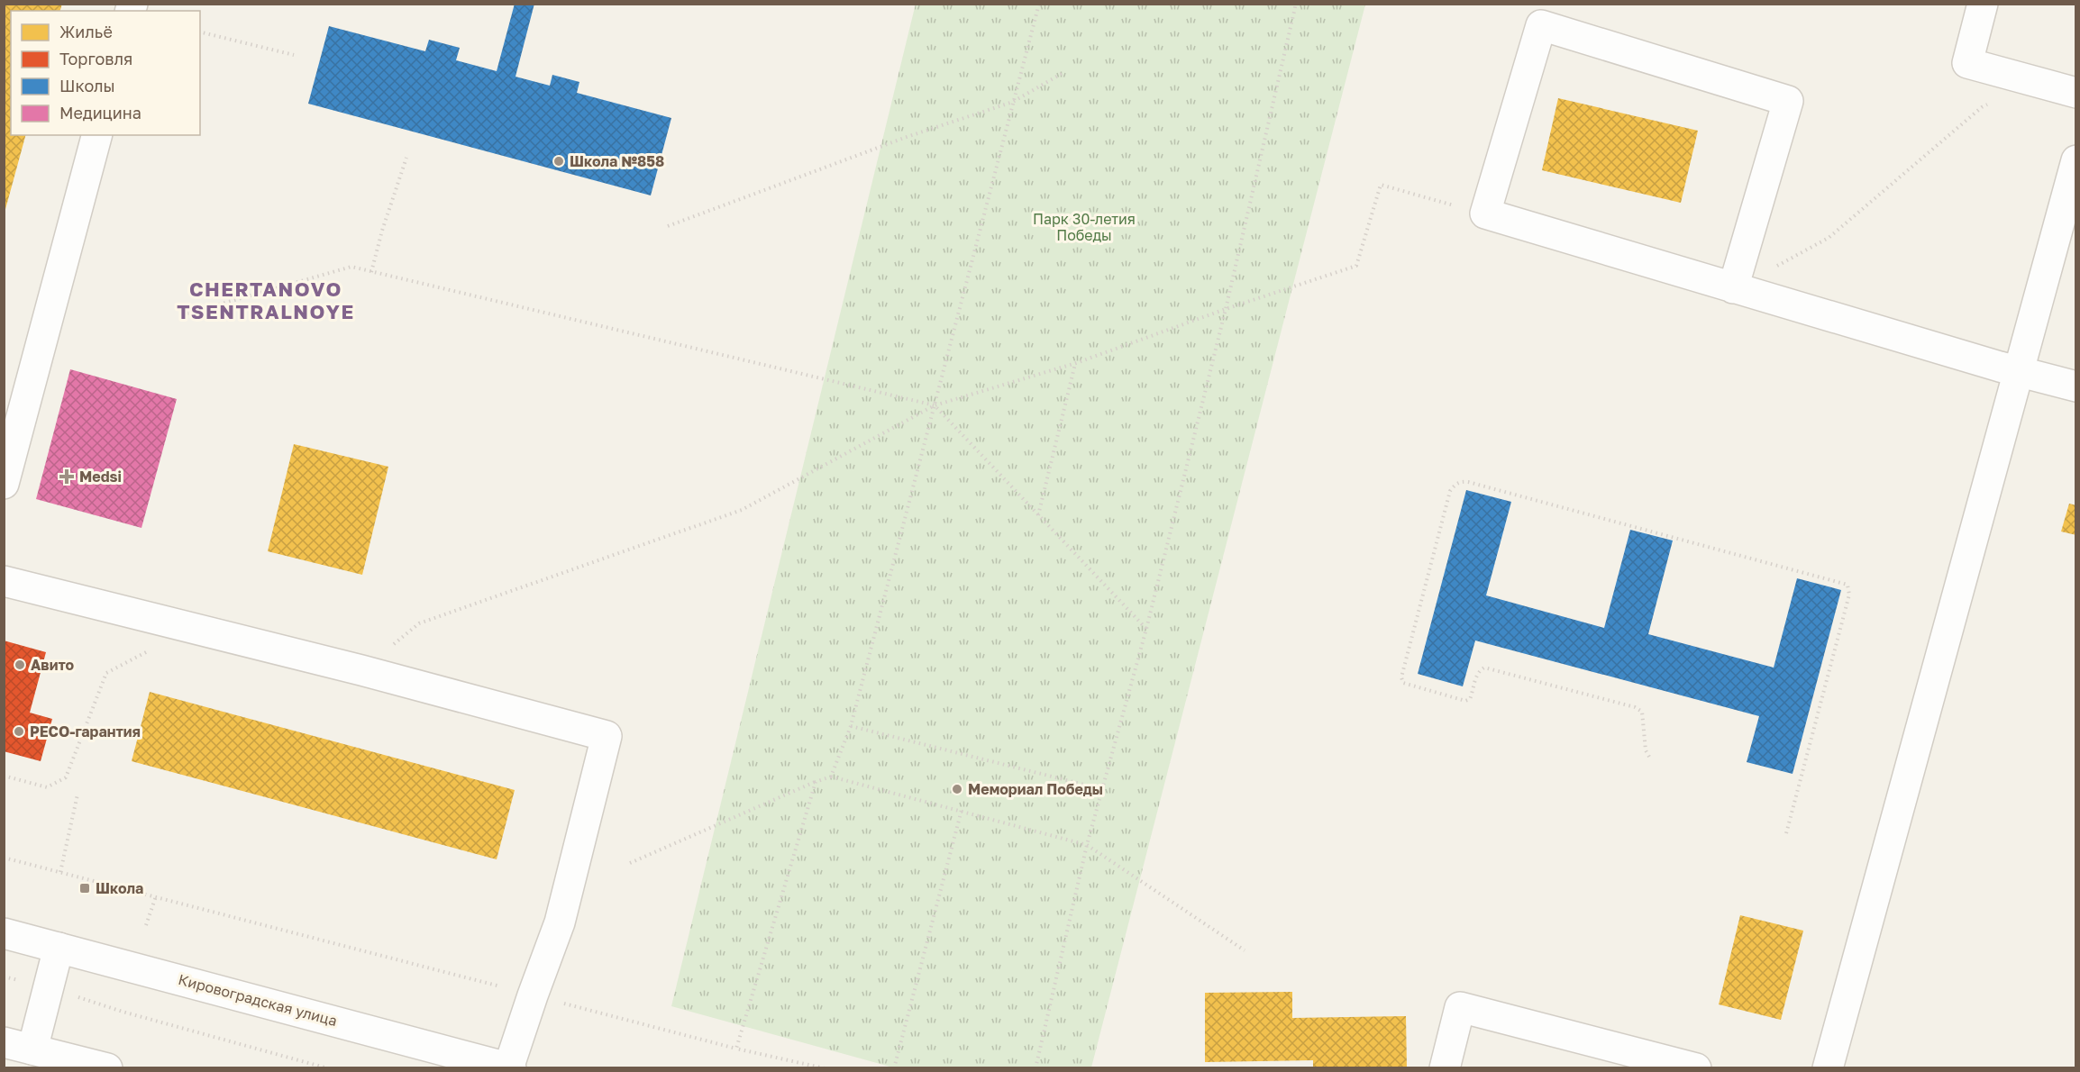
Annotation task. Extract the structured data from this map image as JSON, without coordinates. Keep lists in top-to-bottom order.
{
  "streets": {
    "street": ["Кировоградская улица"]
  },
  "districts": ["CHERTANOVO TSENTRALNOYE"],
  "parks": ["Парк 30-летия Победы"],
  "places": {
    "other": [
      "Школа №858",
      "Авито",
      "РЕСО-гарантия",
      "Мемориал Победы"
    ],
    "health": ["Medsi"],
    "transit": ["Школа"]
  },
  "legend": [
    "Жильё",
    "Торговля",
    "Школы",
    "Медицина"
  ]
}
